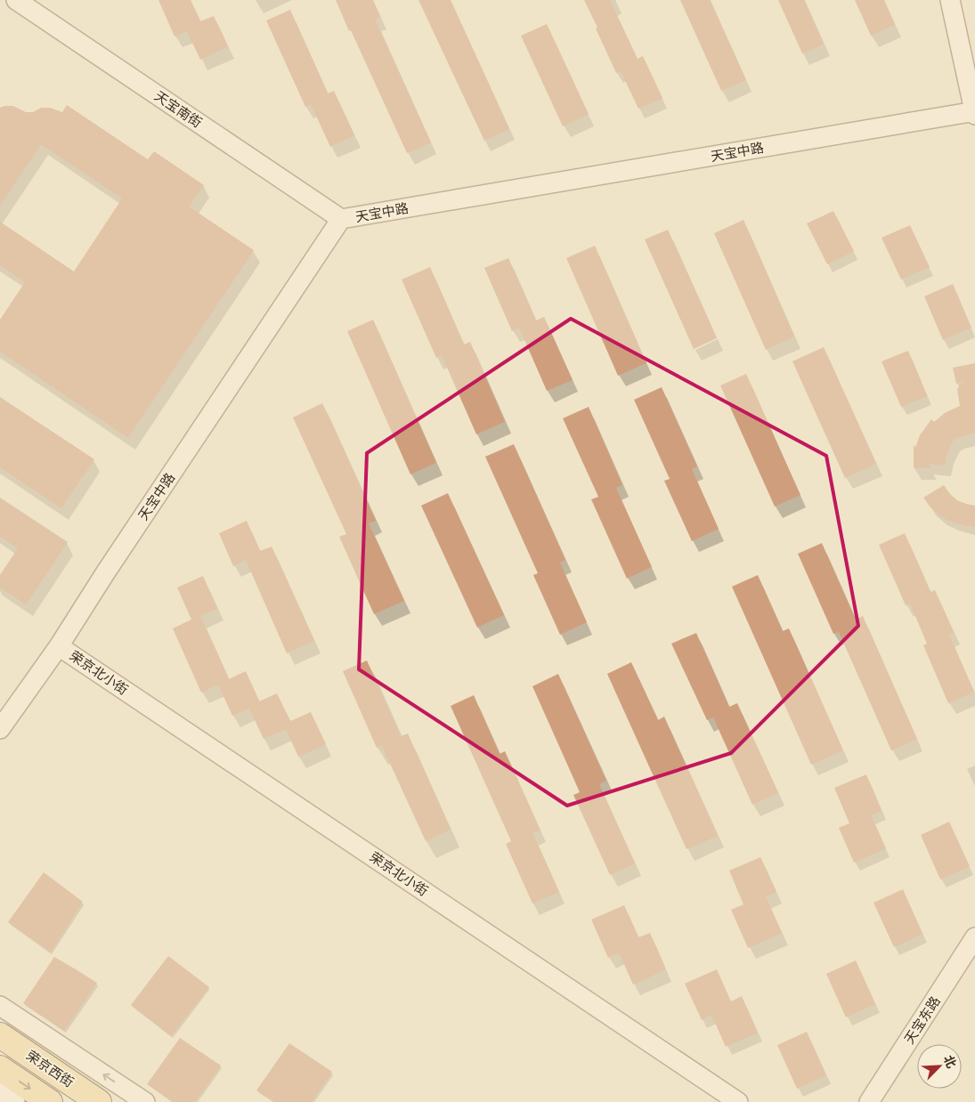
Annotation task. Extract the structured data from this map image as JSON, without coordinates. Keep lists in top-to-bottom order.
{
  "streets": {
    "main road": ["荣京西街"],
    "street": [
      "天宝南街",
      "天宝中路",
      "荣京北小街",
      "天宝东路"
    ]
  },
  "crossings": [
    ["天宝南街", "天宝中路"],
    ["天宝中路", "荣京北小街"]
  ],
  "north": "top right"
}
